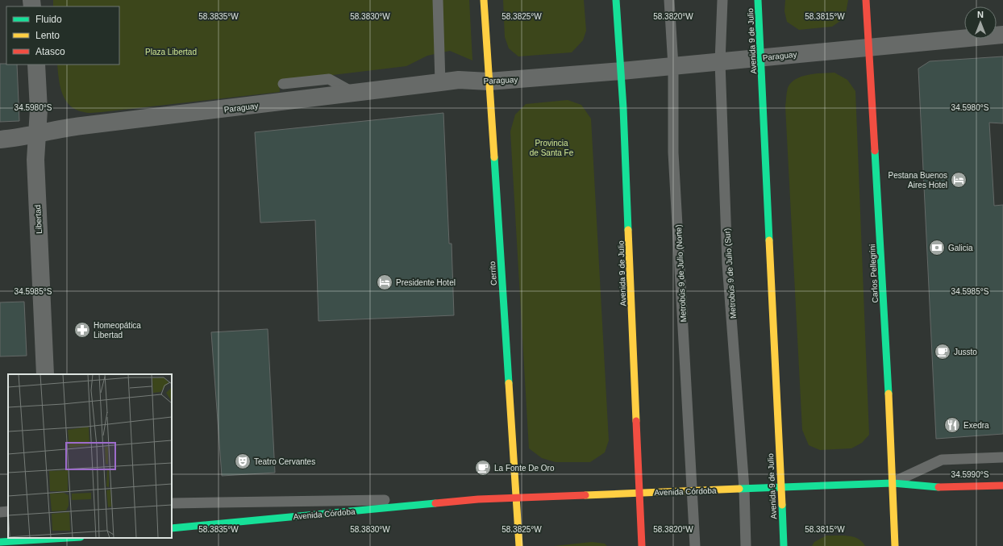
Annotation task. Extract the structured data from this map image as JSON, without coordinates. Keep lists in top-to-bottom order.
{
  "streets": {
    "main road": [
      "Avenida 9 de Julio",
      "Cerrito",
      "Carlos Pellegrini",
      "Avenida Córdoba"
    ],
    "street": ["Paraguay", "Libertad"],
    "lane": ["Metrobús 9 de Julio (Norte)", "Metrobús 9 de Julio (Sur)"]
  },
  "crossings": [
    ["Avenida 9 de Julio", "Paraguay"],
    ["Avenida 9 de Julio", "Avenida Córdoba"],
    ["Paraguay", "Libertad"],
    ["Paraguay", "Cerrito"],
    ["Paraguay", "Metrobús 9 de Julio (Norte)"],
    ["Paraguay", "Metrobús 9 de Julio (Sur)"],
    ["Paraguay", "Carlos Pellegrini"],
    ["Cerrito", "Avenida Córdoba"],
    ["Metrobús 9 de Julio (Norte)", "Avenida Córdoba"],
    ["Metrobús 9 de Julio (Sur)", "Avenida Córdoba"],
    ["Carlos Pellegrini", "Avenida Córdoba"]
  ],
  "parks": ["Plaza Libertad", "Provincia de Santa Fe"],
  "places": {
    "hotel": ["Pestana Buenos Aires Hotel", "Presidente Hotel"],
    "bank": ["Galicia"],
    "pharmacy": ["Homeopática Libertad"],
    "cafe": ["Jussto", "La Fonte De Oro"],
    "restaurant": ["Exedra"],
    "theatre": ["Teatro Cervantes"]
  },
  "legend": ["Fluido", "Lento", "Atasco"],
  "north": "top",
  "coordinates": [
    "58.3835°W",
    "58.3830°W",
    "58.3825°W",
    "58.3820°W",
    "58.3815°W",
    "34.5980°S",
    "34.5985°S",
    "34.5990°S"
  ]
}
